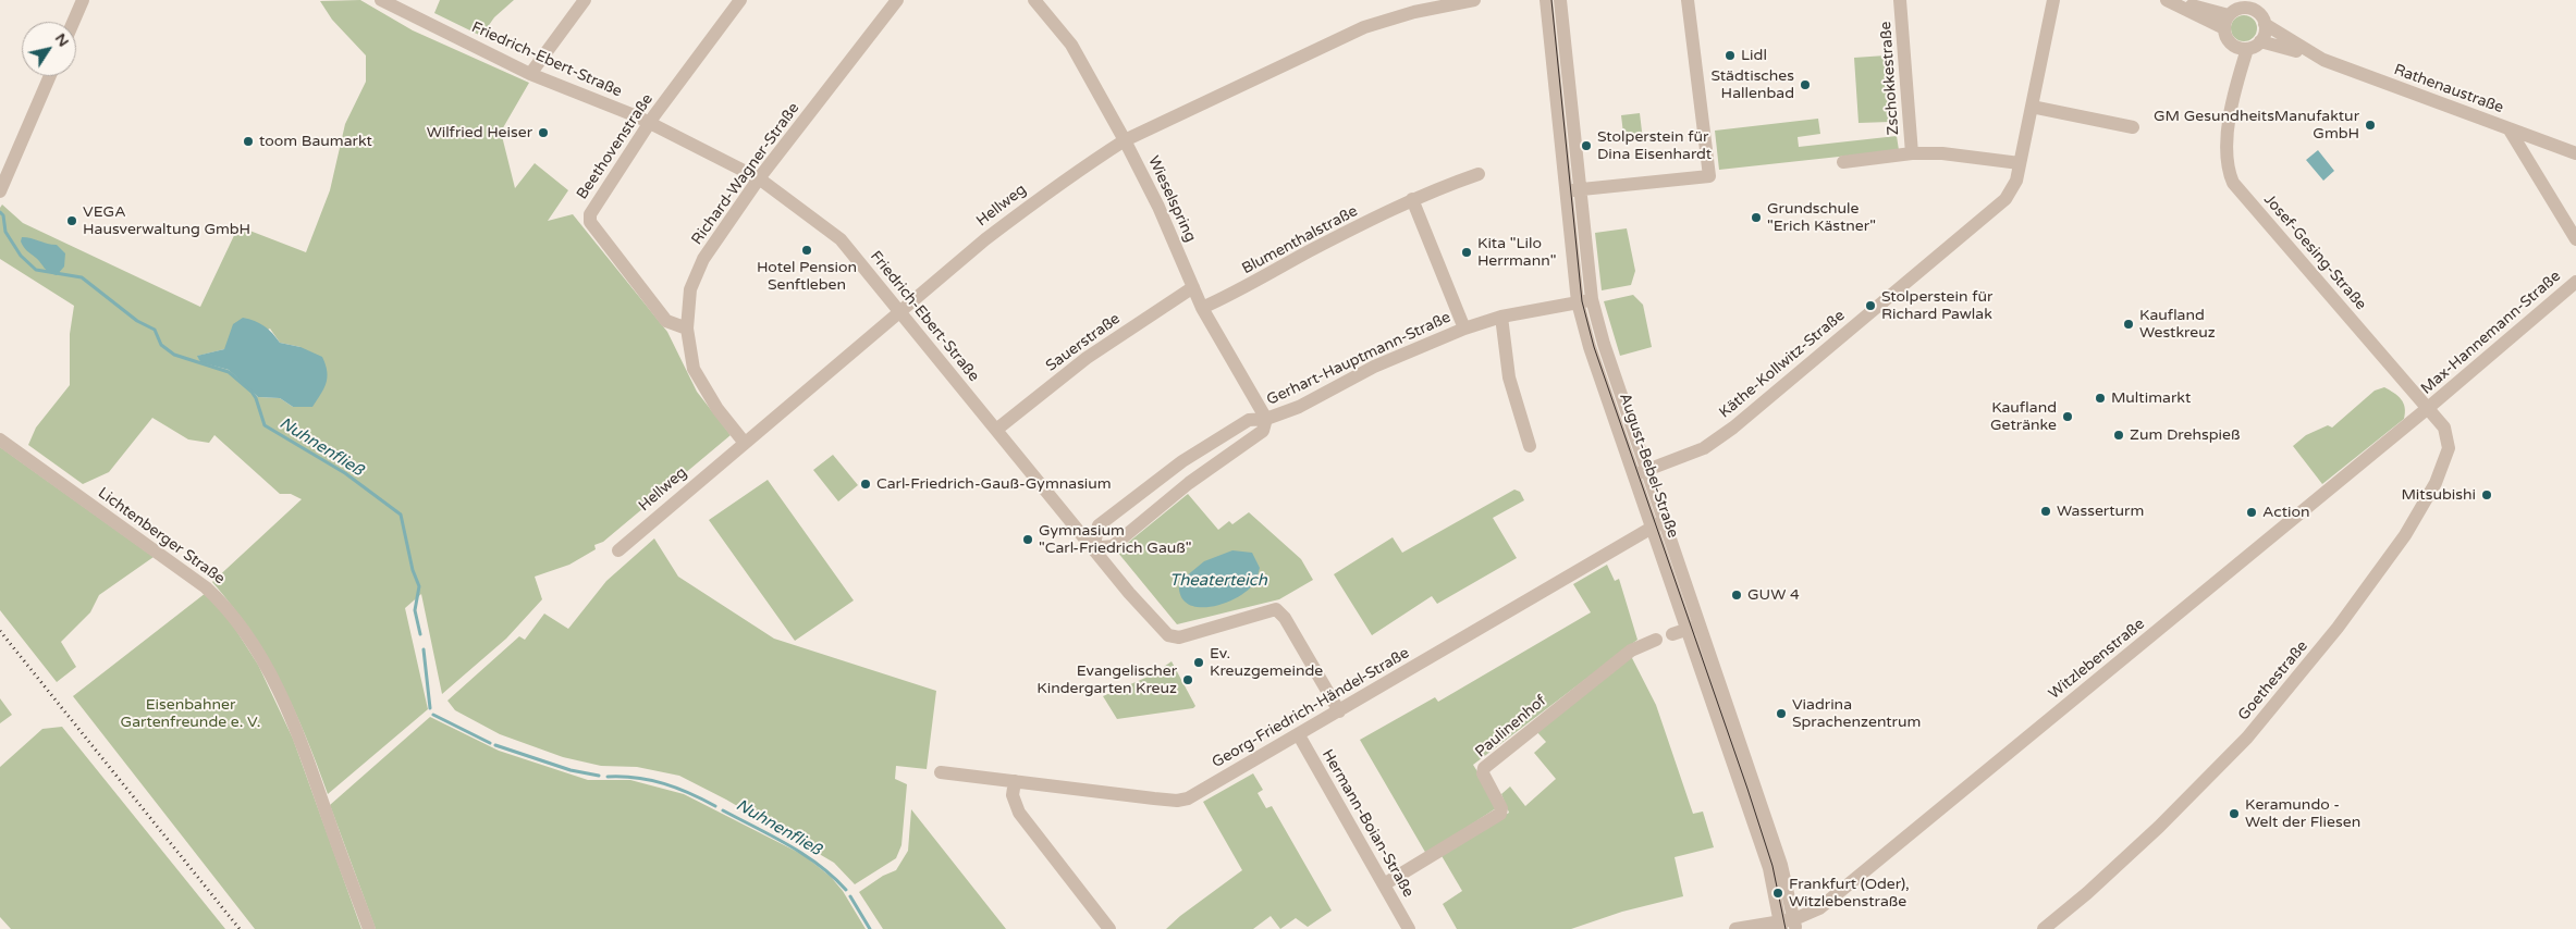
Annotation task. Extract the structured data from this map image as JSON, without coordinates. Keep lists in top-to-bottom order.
{
  "streets": {
    "street": [
      "Friedrich-Ebert-Straße",
      "Zschokkestraße",
      "Rathenaustraße",
      "Beethovenstraße",
      "Richard-Wagner-Straße",
      "Wieselspring",
      "Hellweg",
      "Blumenthalstraße",
      "Josef-Gesing-Straße",
      "Max-Hannemann-Straße",
      "Sauerstraße",
      "Gerhart-Hauptmann-Straße",
      "Käthe-Kollwitz-Straße",
      "August-Bebel-Straße",
      "Lichtenberger Straße",
      "Witzlebenstraße",
      "Goethestraße",
      "Georg-Friedrich-Händel-Straße",
      "Paulinenhof",
      "Hermann-Boian-Straße"
    ]
  },
  "crossings": [
    ["Friedrich-Ebert-Straße", "Beethovenstraße"],
    ["Friedrich-Ebert-Straße", "Richard-Wagner-Straße"],
    ["Friedrich-Ebert-Straße", "Hellweg"],
    ["Friedrich-Ebert-Straße", "Sauerstraße"],
    ["Friedrich-Ebert-Straße", "Gerhart-Hauptmann-Straße"],
    ["Friedrich-Ebert-Straße", "Georg-Friedrich-Händel-Straße"],
    ["Rathenaustraße", "Josef-Gesing-Straße"],
    ["Beethovenstraße", "Richard-Wagner-Straße"],
    ["Richard-Wagner-Straße", "Hellweg"],
    ["Wieselspring", "Hellweg"],
    ["Wieselspring", "Blumenthalstraße"],
    ["Wieselspring", "Sauerstraße"],
    ["Wieselspring", "Gerhart-Hauptmann-Straße"],
    ["Josef-Gesing-Straße", "Max-Hannemann-Straße"],
    ["Josef-Gesing-Straße", "Witzlebenstraße"],
    ["Josef-Gesing-Straße", "Goethestraße"],
    ["Max-Hannemann-Straße", "Witzlebenstraße"],
    ["Max-Hannemann-Straße", "Goethestraße"],
    ["Gerhart-Hauptmann-Straße", "August-Bebel-Straße"],
    ["Käthe-Kollwitz-Straße", "August-Bebel-Straße"],
    ["August-Bebel-Straße", "Witzlebenstraße"],
    ["August-Bebel-Straße", "Georg-Friedrich-Händel-Straße"],
    ["Witzlebenstraße", "Goethestraße"],
    ["Georg-Friedrich-Händel-Straße", "Hermann-Boian-Straße"],
    ["Paulinenhof", "Hermann-Boian-Straße"]
  ],
  "water": ["Nuhnenfließ", "Theaterteich"],
  "parks": ["Eisenbahner Gartenfreunde e. V."],
  "places": [
    "Lidl",
    "Städtisches Hallenbad",
    "GM GesundheitsManufaktur GmbH",
    "Wilfried Heiser",
    "toom Baumarkt",
    "Stolperstein für Dina Eisenhardt",
    "Grundschule \"Erich Kästner\"",
    "VEGA Hausverwaltung GmbH",
    "Hotel Pension Senftleben",
    "Kita \"Lilo Herrmann\"",
    "Stolperstein für Richard Pawlak",
    "Kaufland Westkreuz",
    "Multimarkt",
    "Kaufland Getränke",
    "Zum Drehspieß",
    "Carl-Friedrich-Gauß-Gymnasium",
    "Mitsubishi",
    "Wasserturm",
    "Action",
    "Gymnasium \"Carl-Friedrich Gauß\"",
    "GUW 4",
    "Ev. Kreuzgemeinde",
    "Evangelischer Kindergarten Kreuz",
    "Viadrina Sprachenzentrum",
    "Keramundo - Welt der Fliesen",
    "Frankfurt (Oder), Witzlebenstraße"
  ],
  "north": "top right"
}
